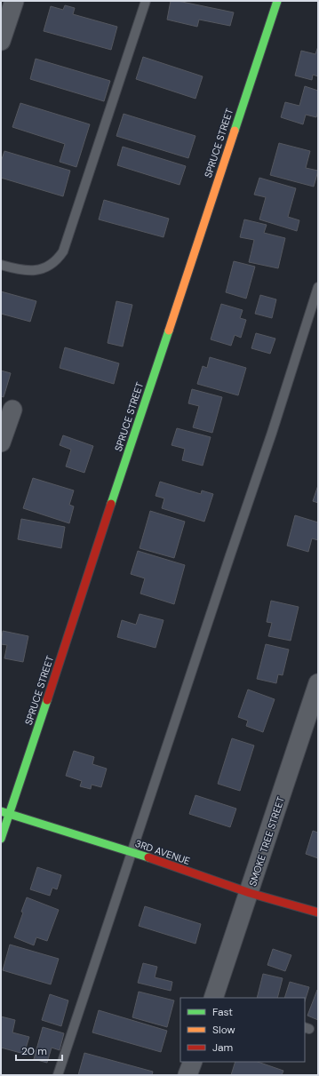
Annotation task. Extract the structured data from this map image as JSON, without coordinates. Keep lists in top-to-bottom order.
{
  "streets": {
    "street": ["SPRUCE STREET", "SMOKE TREE STREET", "3RD AVENUE"]
  },
  "crossings": [
    ["SPRUCE STREET", "3RD AVENUE"],
    ["SMOKE TREE STREET", "3RD AVENUE"]
  ],
  "legend": ["Fast", "Slow", "Jam"],
  "scale_bar": "20 m"
}
